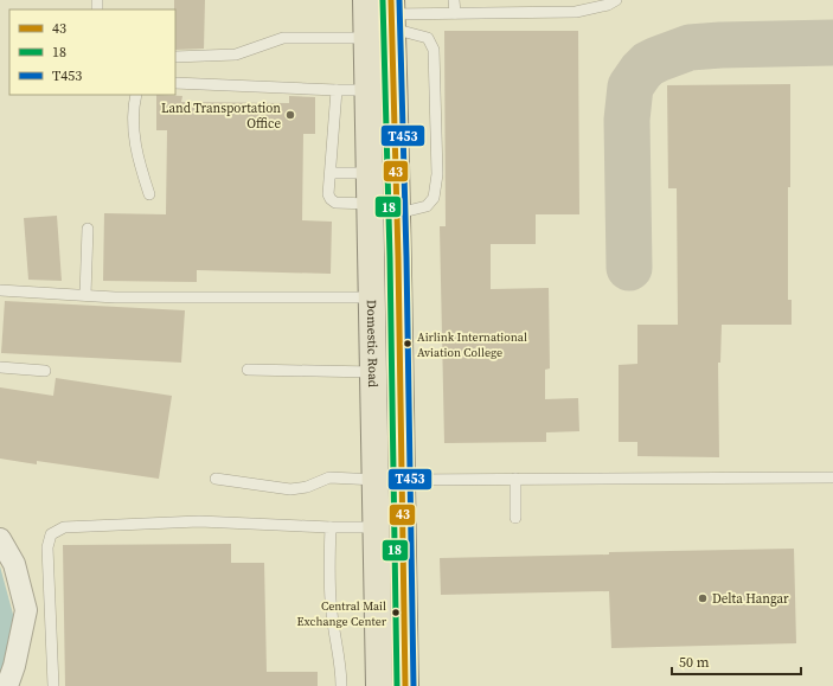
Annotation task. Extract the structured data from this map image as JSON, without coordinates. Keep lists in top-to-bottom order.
{
  "streets": {
    "main road": ["Domestic Road"]
  },
  "places": [
    "Land Transportation Office",
    "Airlink International Aviation College",
    "Delta Hangar",
    "Central Mail Exchange Center"
  ],
  "lines": ["transit line 43", "transit line 18", "transit line T453"],
  "legend": ["43", "18", "T453"],
  "scale_bar": "50 m"
}
